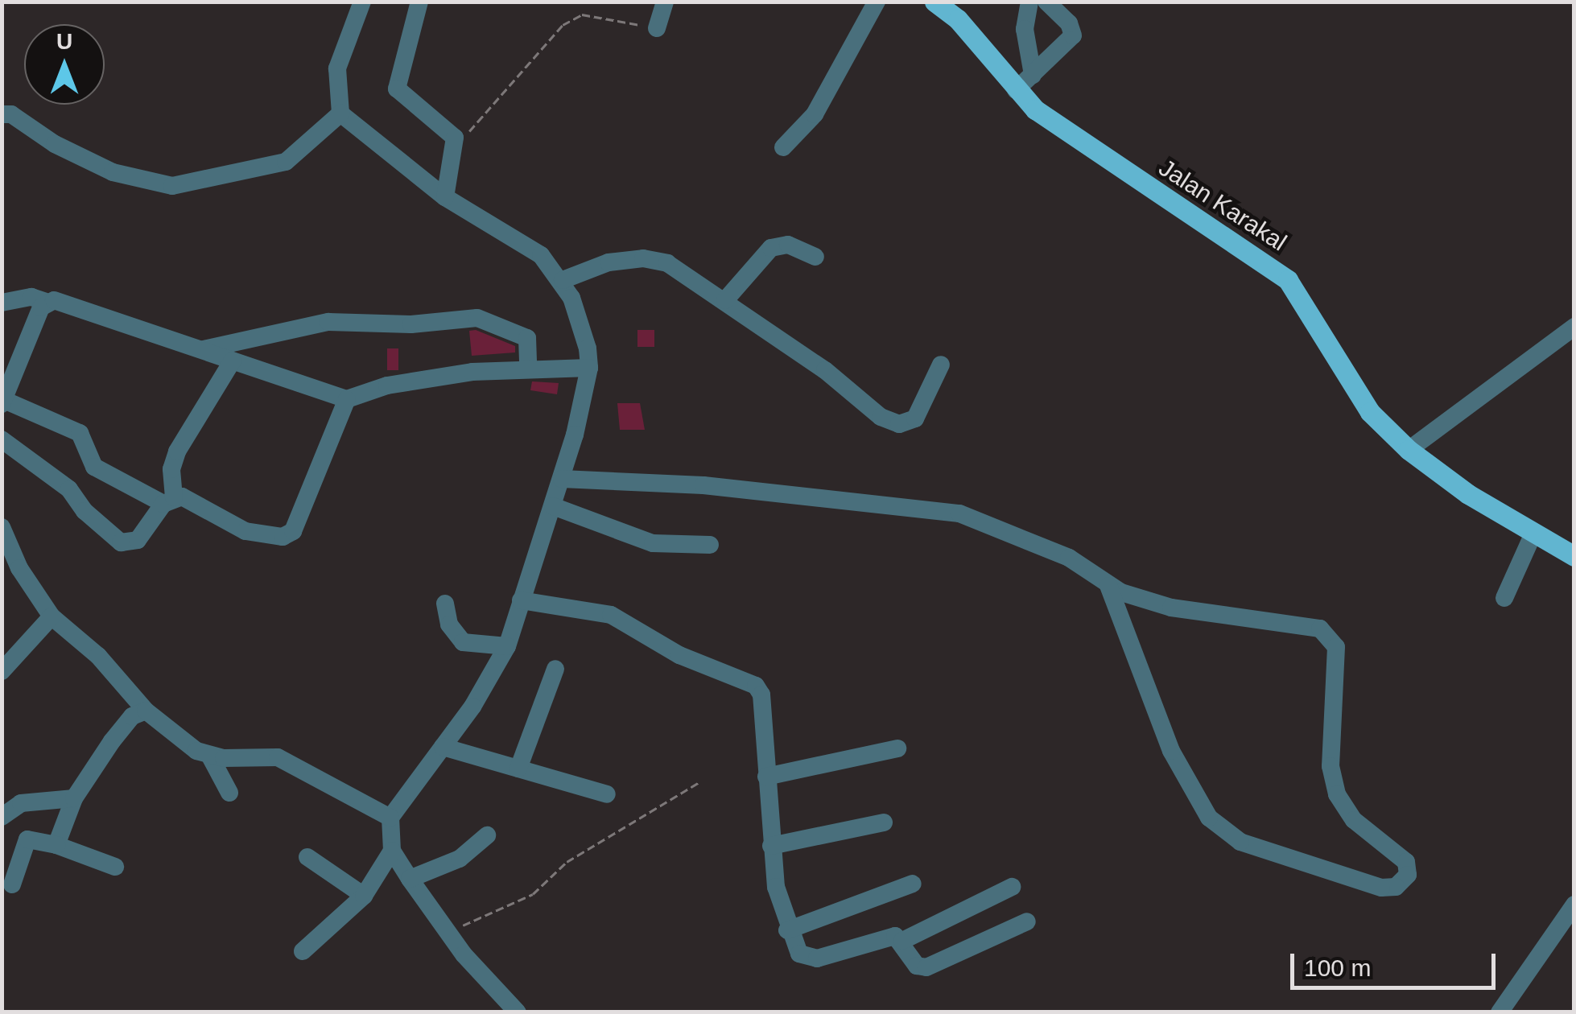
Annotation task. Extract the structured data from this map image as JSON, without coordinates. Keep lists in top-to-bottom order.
{
  "streets": {
    "main road": ["Jalan Karakal"]
  },
  "scale_bar": "100 m",
  "north": "top"
}
